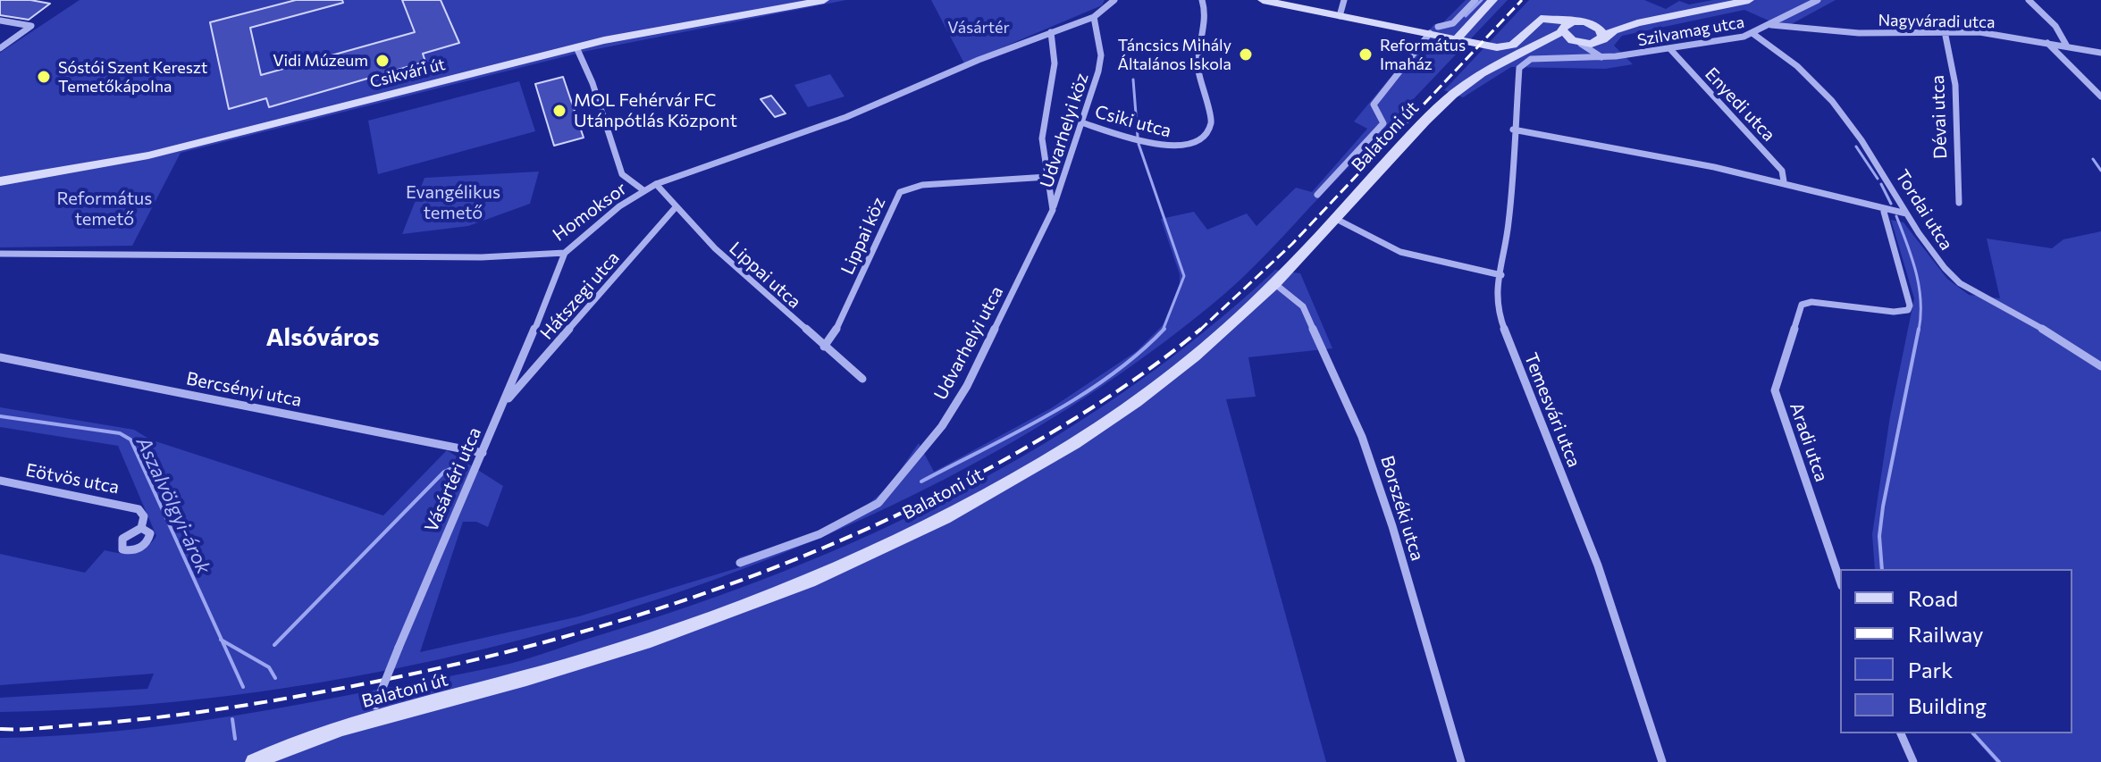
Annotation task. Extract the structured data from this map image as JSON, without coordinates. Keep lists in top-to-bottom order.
{
  "streets": {
    "main road": ["Csikvári út", "Balatoni út"],
    "street": [
      "Nagyváradi utca",
      "Szilvamag utca",
      "Enyedi utca",
      "Dévai utca",
      "Csiki utca",
      "Udvarhelyi köz",
      "Tordai utca",
      "Homoksor",
      "Lippai köz",
      "Lippai utca",
      "Hátszegi utca",
      "Udvarhelyi utca",
      "Bercsényi utca",
      "Temesvári utca",
      "Aradi utca",
      "Eötvös utca",
      "Vásártéri utca",
      "Borszéki utca"
    ]
  },
  "crossings": [
    ["Nagyváradi utca", "Szilvamag utca"],
    ["Nagyváradi utca", "Dévai utca"],
    ["Szilvamag utca", "Enyedi utca"],
    ["Szilvamag utca", "Balatoni út"],
    ["Szilvamag utca", "Tordai utca"],
    ["Szilvamag utca", "Temesvári utca"],
    ["Csiki utca", "Udvarhelyi köz"],
    ["Udvarhelyi köz", "Homoksor"],
    ["Udvarhelyi köz", "Udvarhelyi utca"],
    ["Balatoni út", "Temesvári utca"],
    ["Balatoni út", "Vásártéri utca"],
    ["Balatoni út", "Borszéki utca"],
    ["Homoksor", "Lippai utca"],
    ["Homoksor", "Vásártéri utca"],
    ["Lippai köz", "Lippai utca"],
    ["Lippai utca", "Hátszegi utca"],
    ["Hátszegi utca", "Vásártéri utca"],
    ["Bercsényi utca", "Vásártéri utca"]
  ],
  "districts": ["Alsóváros"],
  "water": ["Aszalvölgyi-árok"],
  "parks": ["Vásártér", "Evangélikus temető", "Református temető"],
  "places": [
    "Táncsics Mihály Általános Iskola",
    "Református Imaház",
    "Vidi Múzeum",
    "Sóstói Szent Kereszt Temetőkápolna",
    "MOL Fehérvár FC Utánpótlás Központ"
  ],
  "legend": [
    "Road",
    "Railway",
    "Park",
    "Building"
  ]
}
